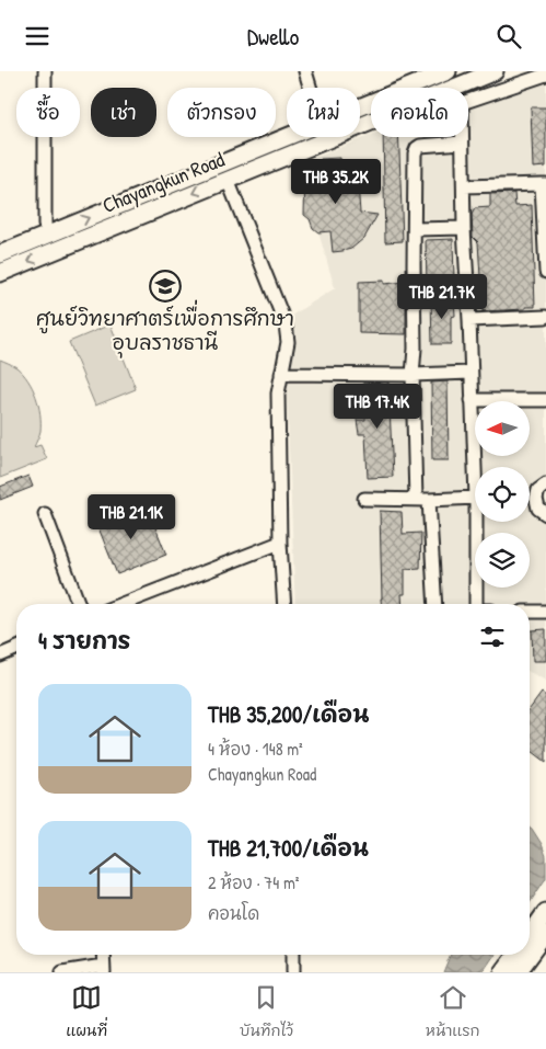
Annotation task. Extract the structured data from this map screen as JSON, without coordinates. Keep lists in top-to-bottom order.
{
  "streets": {
    "main road": ["Chayangkun Road"]
  },
  "places": {
    "school or university": ["ศูนย์วิทยาศาตร์เพื่อการศึกษา อุบลราชธานี"]
  },
  "north": "left",
  "page": {
    "header": "Dwello",
    "chip": [
      "ซื้อ",
      "เช่า",
      "ตัวกรอง",
      "ใหม่",
      "คอนโด"
    ],
    "price": [
      "THB 35.2K",
      "THB 21.7K",
      "THB 17.4K",
      "THB 21.1K"
    ],
    "heading": "4 รายการ",
    "list": [
      {
        "name": "THB 35,200/เดือน",
        "note": "4 ห้อง · 148 m² · Chayangkun Road"
      },
      {
        "name": "THB 21,700/เดือน",
        "note": "2 ห้อง · 74 m² · คอนโด"
      }
    ],
    "tabs": ["แผนที่", "บันทึกไว้", "หน้าแรก"]
  }
}
